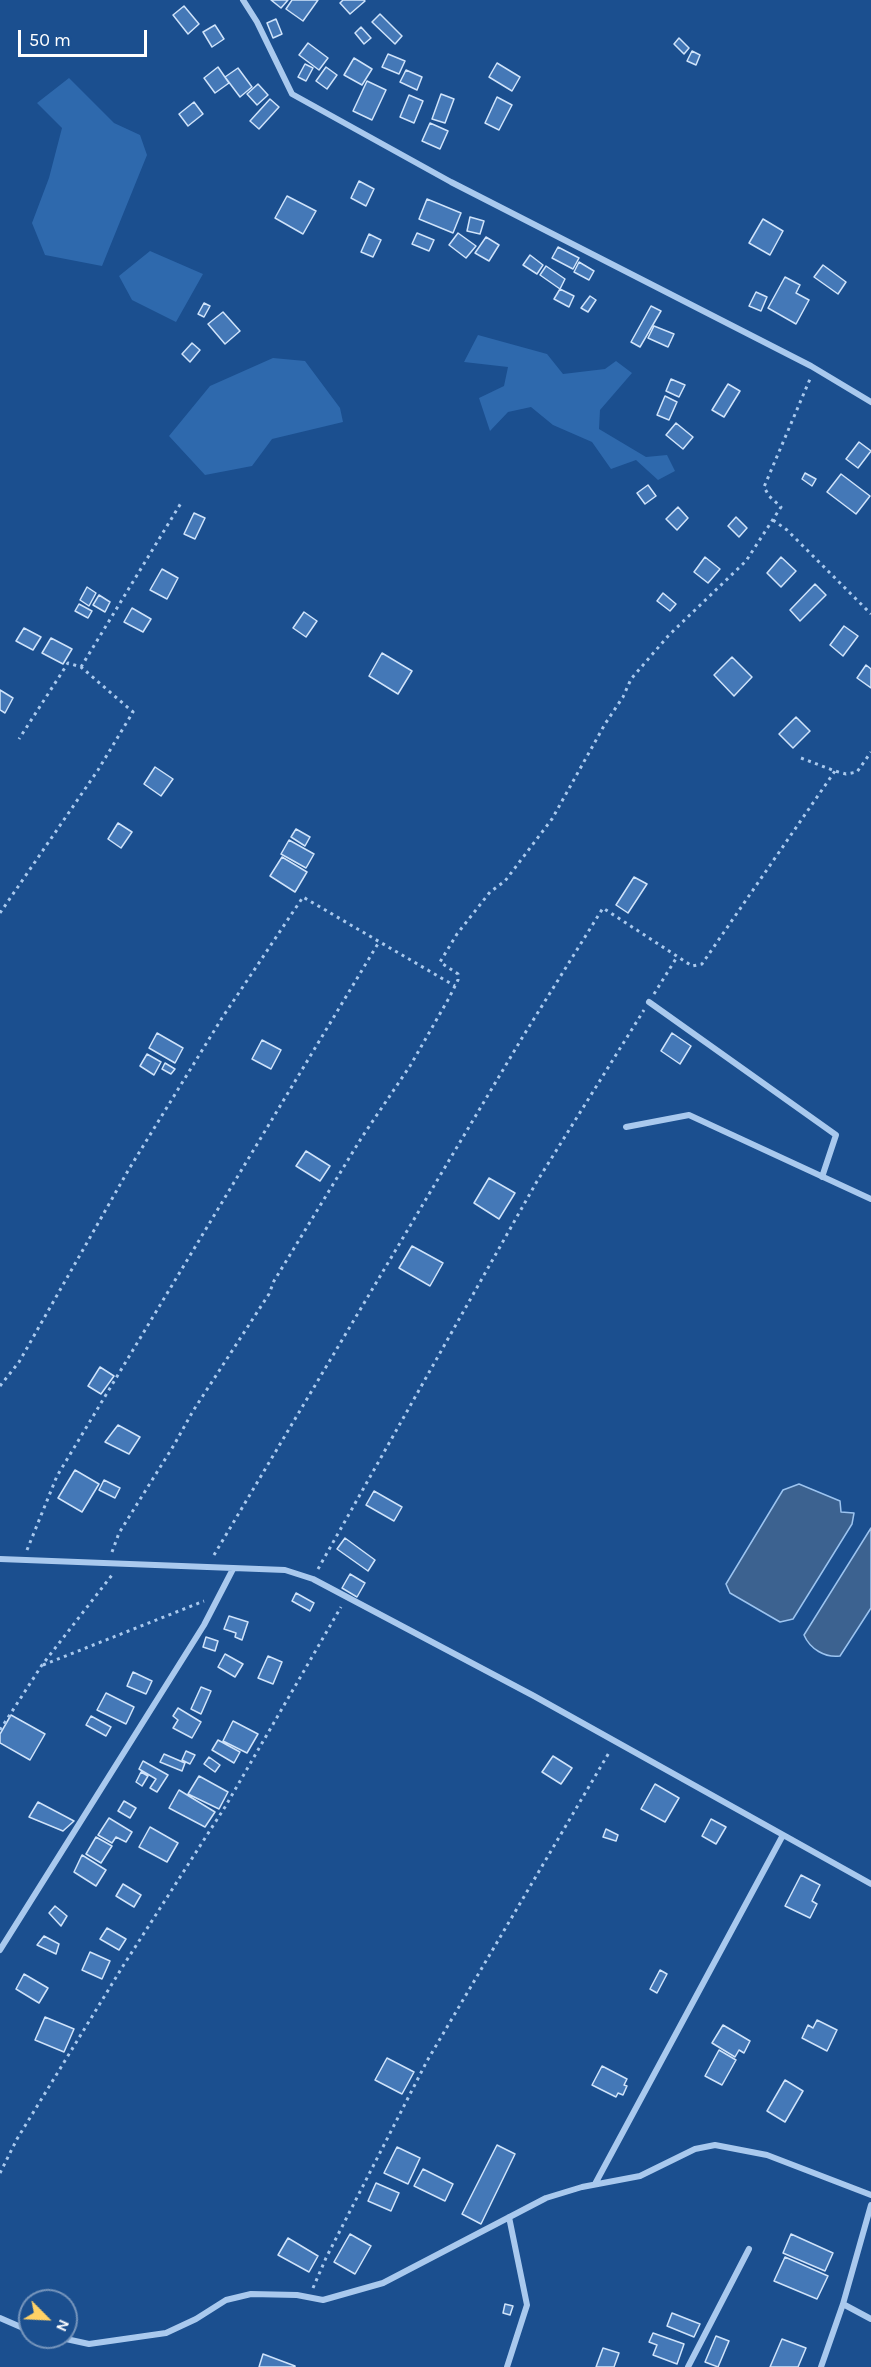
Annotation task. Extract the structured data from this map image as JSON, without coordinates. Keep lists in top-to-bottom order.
{
  "scale_bar": "50 m",
  "north": "bottom right"
}
